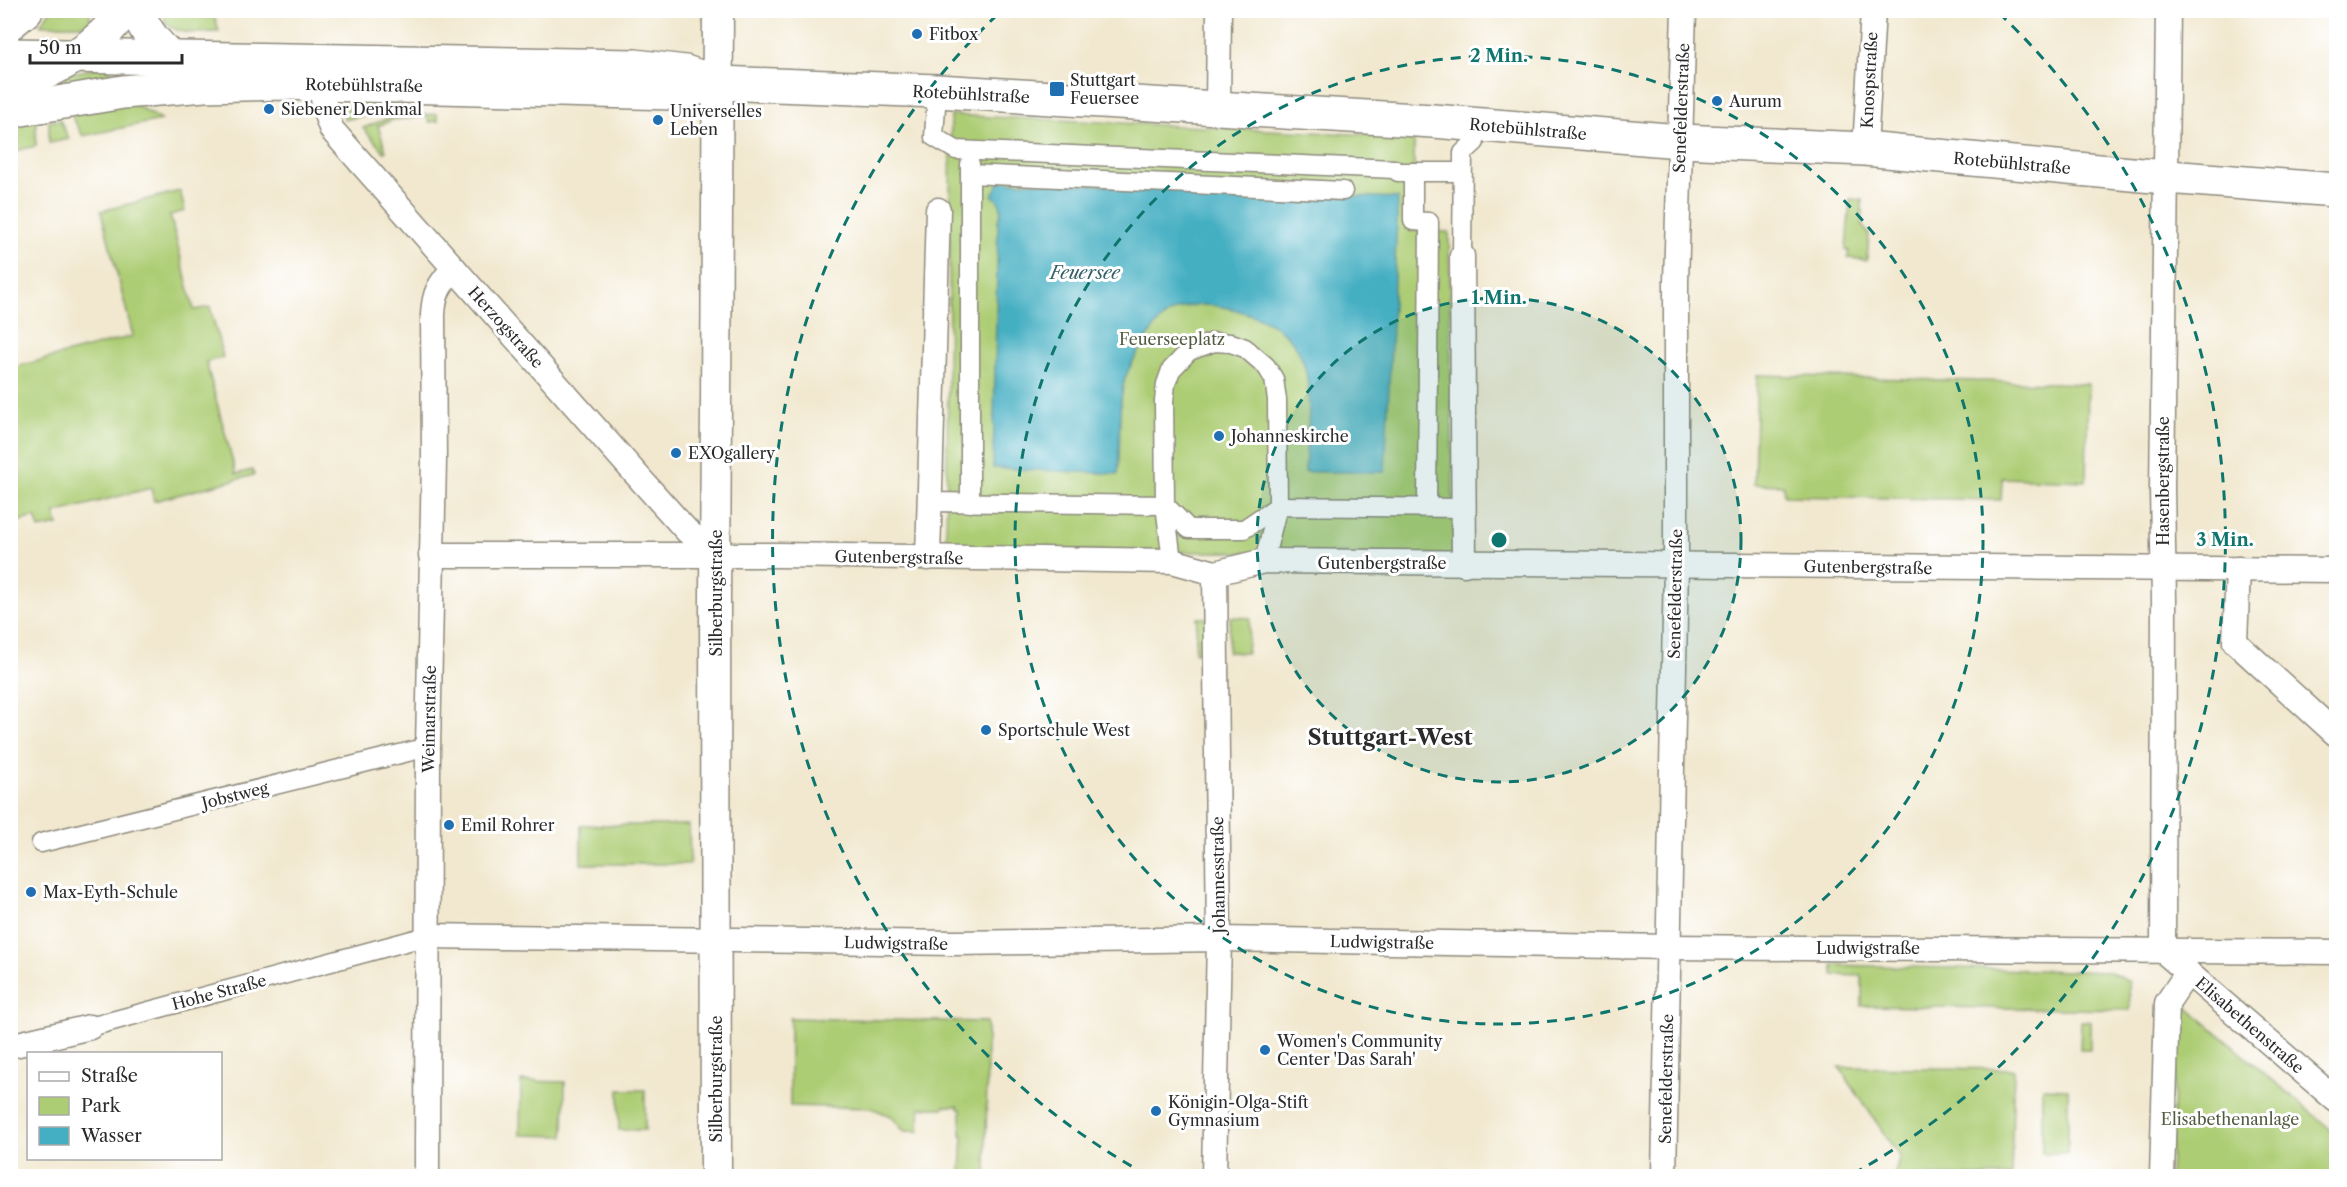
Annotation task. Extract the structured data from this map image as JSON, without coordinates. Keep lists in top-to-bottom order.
{
  "streets": {
    "main road": ["Rotebühlstraße"],
    "street": [
      "Knospstraße",
      "Senefelderstraße",
      "Herzogstraße",
      "Hasenbergstraße",
      "Gutenbergstraße",
      "Silberburgstraße",
      "Weimarstraße",
      "Jobstweg",
      "Johannesstraße",
      "Ludwigstraße",
      "Hohe Straße",
      "Elisabethenstraße"
    ]
  },
  "crossings": [
    ["Knospstraße", "Rotebühlstraße"],
    ["Rotebühlstraße", "Senefelderstraße"],
    ["Rotebühlstraße", "Herzogstraße"],
    ["Rotebühlstraße", "Hasenbergstraße"],
    ["Rotebühlstraße", "Silberburgstraße"],
    ["Senefelderstraße", "Gutenbergstraße"],
    ["Senefelderstraße", "Ludwigstraße"],
    ["Herzogstraße", "Gutenbergstraße"],
    ["Herzogstraße", "Silberburgstraße"],
    ["Herzogstraße", "Weimarstraße"],
    ["Hasenbergstraße", "Gutenbergstraße"],
    ["Hasenbergstraße", "Ludwigstraße"],
    ["Hasenbergstraße", "Elisabethenstraße"],
    ["Gutenbergstraße", "Silberburgstraße"],
    ["Gutenbergstraße", "Weimarstraße"],
    ["Gutenbergstraße", "Johannesstraße"],
    ["Silberburgstraße", "Ludwigstraße"],
    ["Weimarstraße", "Jobstweg"],
    ["Weimarstraße", "Ludwigstraße"],
    ["Weimarstraße", "Hohe Straße"],
    ["Johannesstraße", "Ludwigstraße"],
    ["Ludwigstraße", "Hohe Straße"],
    ["Ludwigstraße", "Elisabethenstraße"]
  ],
  "districts": ["Stuttgart-West"],
  "water": ["Feuersee"],
  "parks": ["Feuerseeplatz", "Elisabethenanlage"],
  "places": {
    "other": [
      "Fitbox",
      "Aurum",
      "Siebener Denkmal",
      "Universelles Leben",
      "Johanneskirche",
      "EXOgallery",
      "Sportschule West",
      "Emil Rohrer",
      "Max-Eyth-Schule",
      "Women's Community Center 'Das Sarah'",
      "Königin-Olga-Stift Gymnasium"
    ],
    "transit": ["Stuttgart Feuersee"]
  },
  "legend": ["Straße", "Park", "Wasser"],
  "scale_bar": "50 m",
  "rings": ["2 Min.", "1 Min.", "3 Min."]
}
